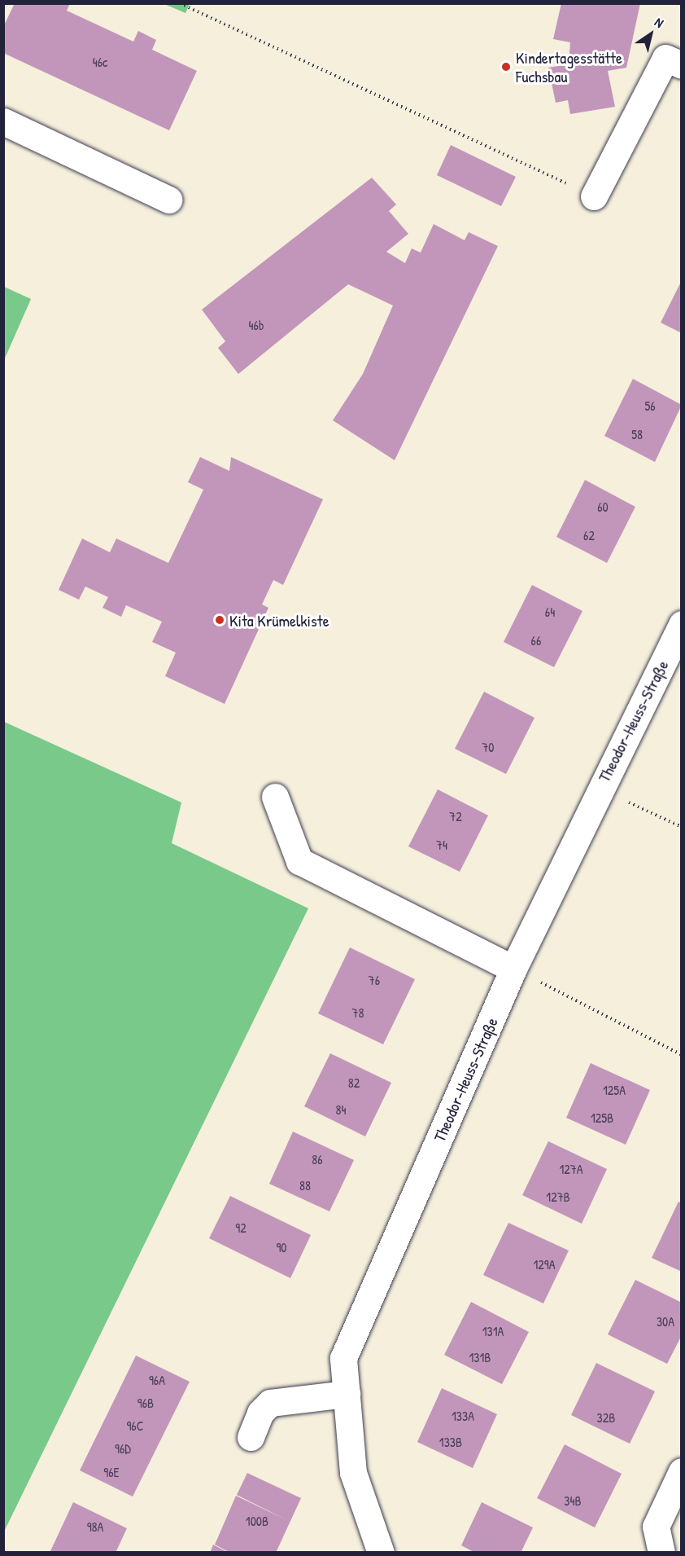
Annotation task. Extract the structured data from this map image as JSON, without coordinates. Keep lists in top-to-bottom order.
{
  "streets": {
    "street": ["Theodor-Heuss-Straße"]
  },
  "places": ["Kindertagesstätte Fuchsbau", "Kita Krümelkiste"],
  "house_numbers": [
    "46c",
    "46b",
    "56",
    "58",
    "60",
    "62",
    "64",
    "66",
    "70",
    "72",
    "74",
    "76",
    "78",
    "82",
    "125A",
    "84",
    "125B",
    "86",
    "127A",
    "88",
    "127B",
    "92",
    "90",
    "129A",
    "30A",
    "131A",
    "131B",
    "96A",
    "96B",
    "133A",
    "32B",
    "96C",
    "133B",
    "96D",
    "96E",
    "34B",
    "100B",
    "98A"
  ],
  "north": "top right"
}
